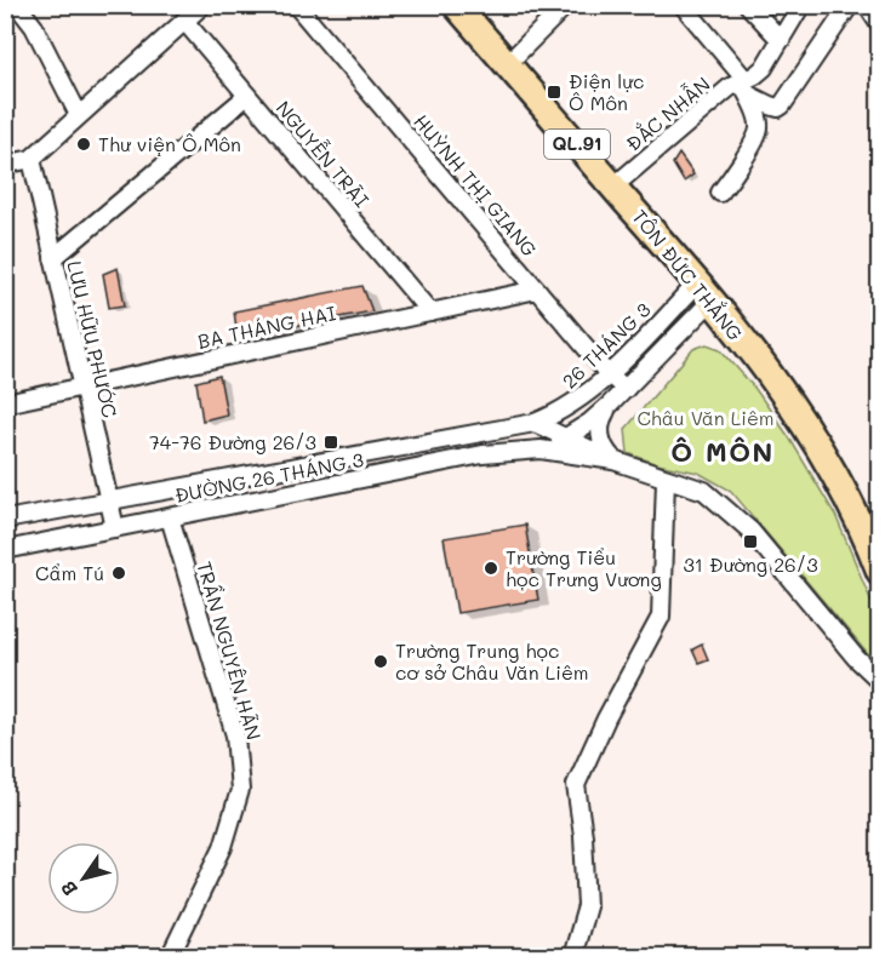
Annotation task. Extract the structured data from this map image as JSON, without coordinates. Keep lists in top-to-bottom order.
{
  "streets": {
    "highway": ["QL.91", "TÔN ĐỨC THẮNG"],
    "street": [
      "ĐẮC NHẪN",
      "NGUYỄN TRÃI",
      "HUỲNH THỊ GIANG",
      "BA THÁNG HAI",
      "LƯU HỮU PHƯỚC",
      "26 THÁNG 3",
      "ĐƯỜNG 26 THÁNG 3",
      "TRẦN NGUYÊN HÃN"
    ]
  },
  "crossings": [
    ["ĐẮC NHẪN", "TÔN ĐỨC THẮNG"],
    ["NGUYỄN TRÃI", "BA THÁNG HAI"],
    ["HUỲNH THỊ GIANG", "BA THÁNG HAI"],
    ["HUỲNH THỊ GIANG", "26 THÁNG 3"],
    ["TÔN ĐỨC THẮNG", "26 THÁNG 3"],
    ["BA THÁNG HAI", "LƯU HỮU PHƯỚC"],
    ["LƯU HỮU PHƯỚC", "ĐƯỜNG 26 THÁNG 3"],
    ["26 THÁNG 3", "ĐƯỜNG 26 THÁNG 3"],
    ["ĐƯỜNG 26 THÁNG 3", "TRẦN NGUYÊN HÃN"]
  ],
  "districts": ["Ô MÔN"],
  "parks": ["Châu Văn Liêm"],
  "places": {
    "transit": ["Điện lực Ô Môn", "74-76 Đường 26/3", "31 Đường 26/3"],
    "other": [
      "Thư viện Ô Môn",
      "Trường Tiểu học Trưng Vương",
      "Cẩm Tú",
      "Trường Trung học cơ sở Châu Văn Liêm"
    ]
  },
  "north": "bottom left"
}
